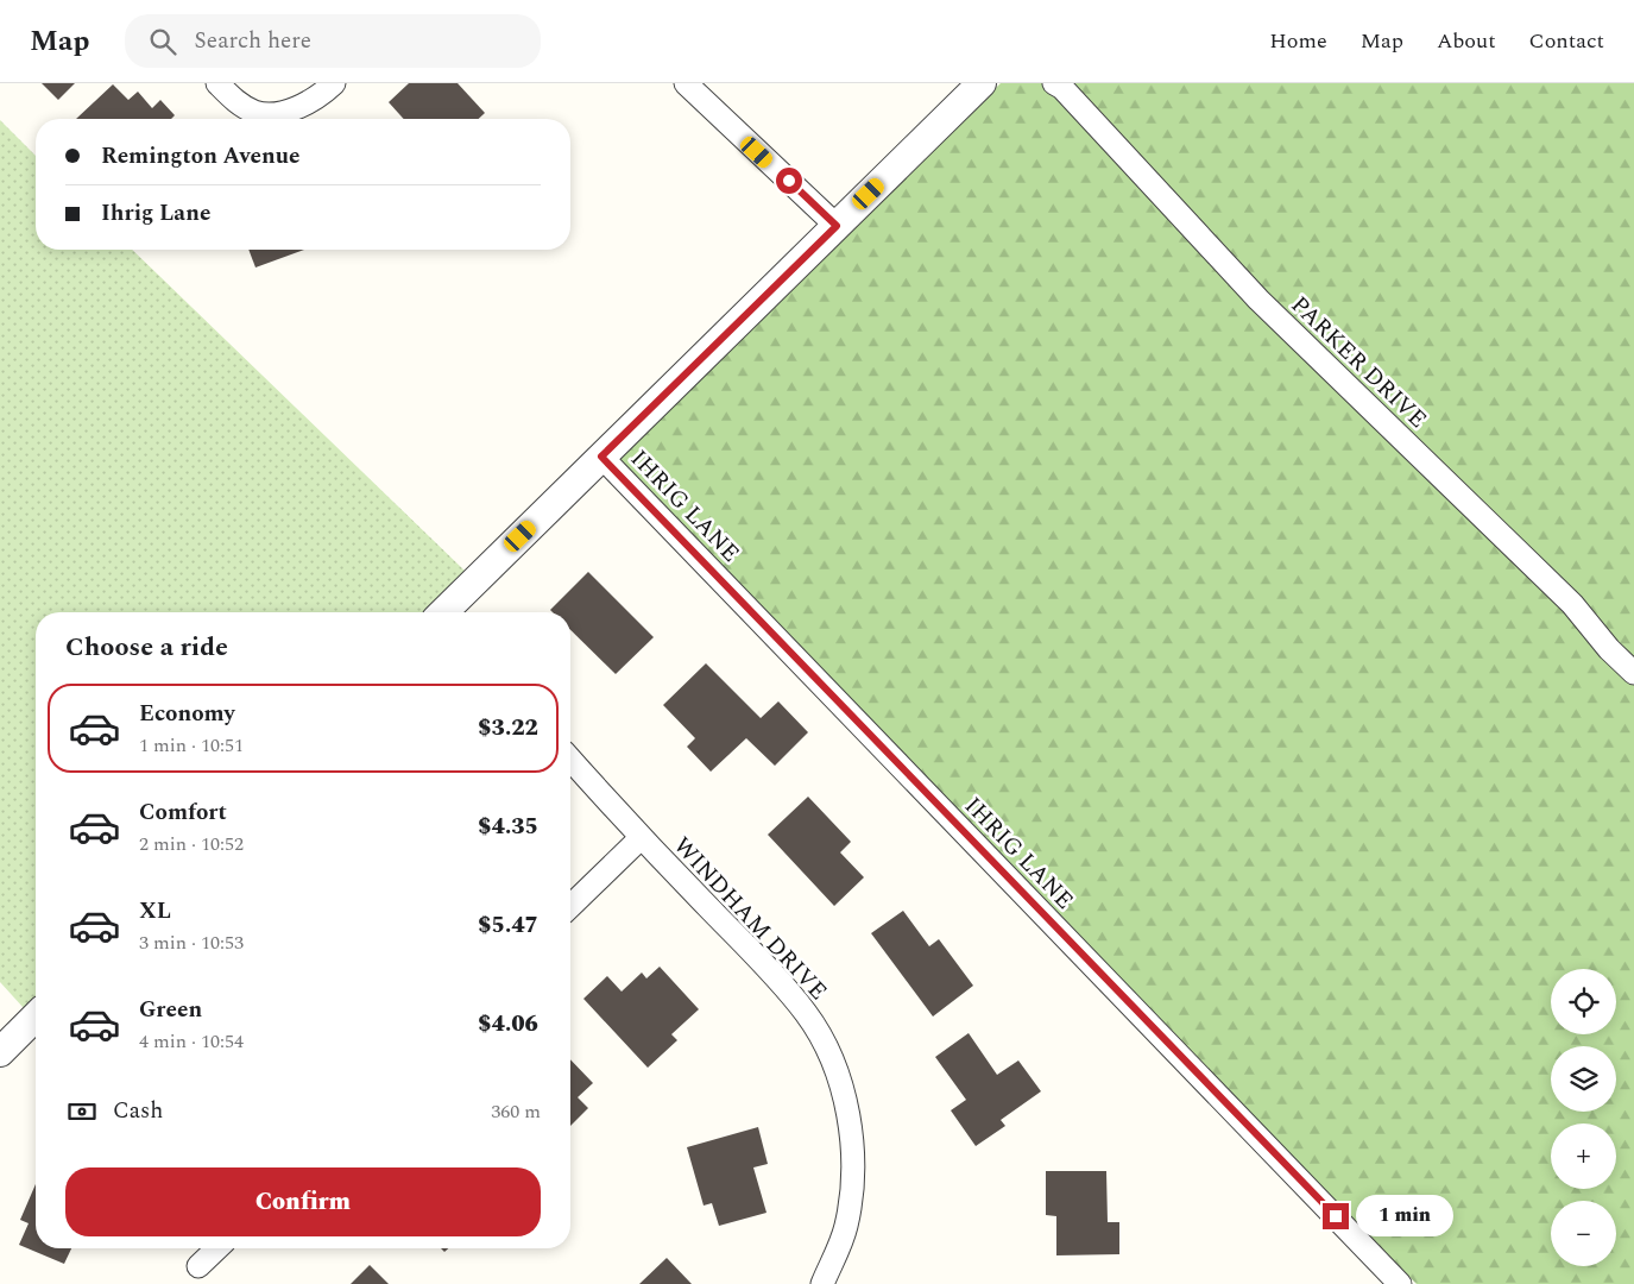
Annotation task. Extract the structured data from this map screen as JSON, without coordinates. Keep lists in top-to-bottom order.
{
  "streets": {
    "street": ["PARKER DRIVE", "IHRIG LANE", "WINDHAM DRIVE"]
  },
  "page": {
    "header": "Map",
    "search": "Search here",
    "nav": [
      "Home",
      "Map",
      "About",
      "Contact"
    ],
    "banner": ["Remington Avenue", "Ihrig Lane"],
    "heading": "Choose a ride",
    "list": [
      {
        "name": "Economy",
        "note": "1 min · 10:51",
        "value": "$3.22"
      },
      {
        "name": "Comfort",
        "note": "2 min · 10:52",
        "value": "$4.35"
      },
      {
        "name": "XL",
        "note": "3 min · 10:53",
        "value": "$5.47"
      },
      {
        "name": "Green",
        "note": "4 min · 10:54",
        "value": "$4.06"
      }
    ],
    "map_buttons": ["+", "−"],
    "pay": ["Cash", "360 m"],
    "buttons": "Confirm",
    "bubble": "1 min"
  }
}
